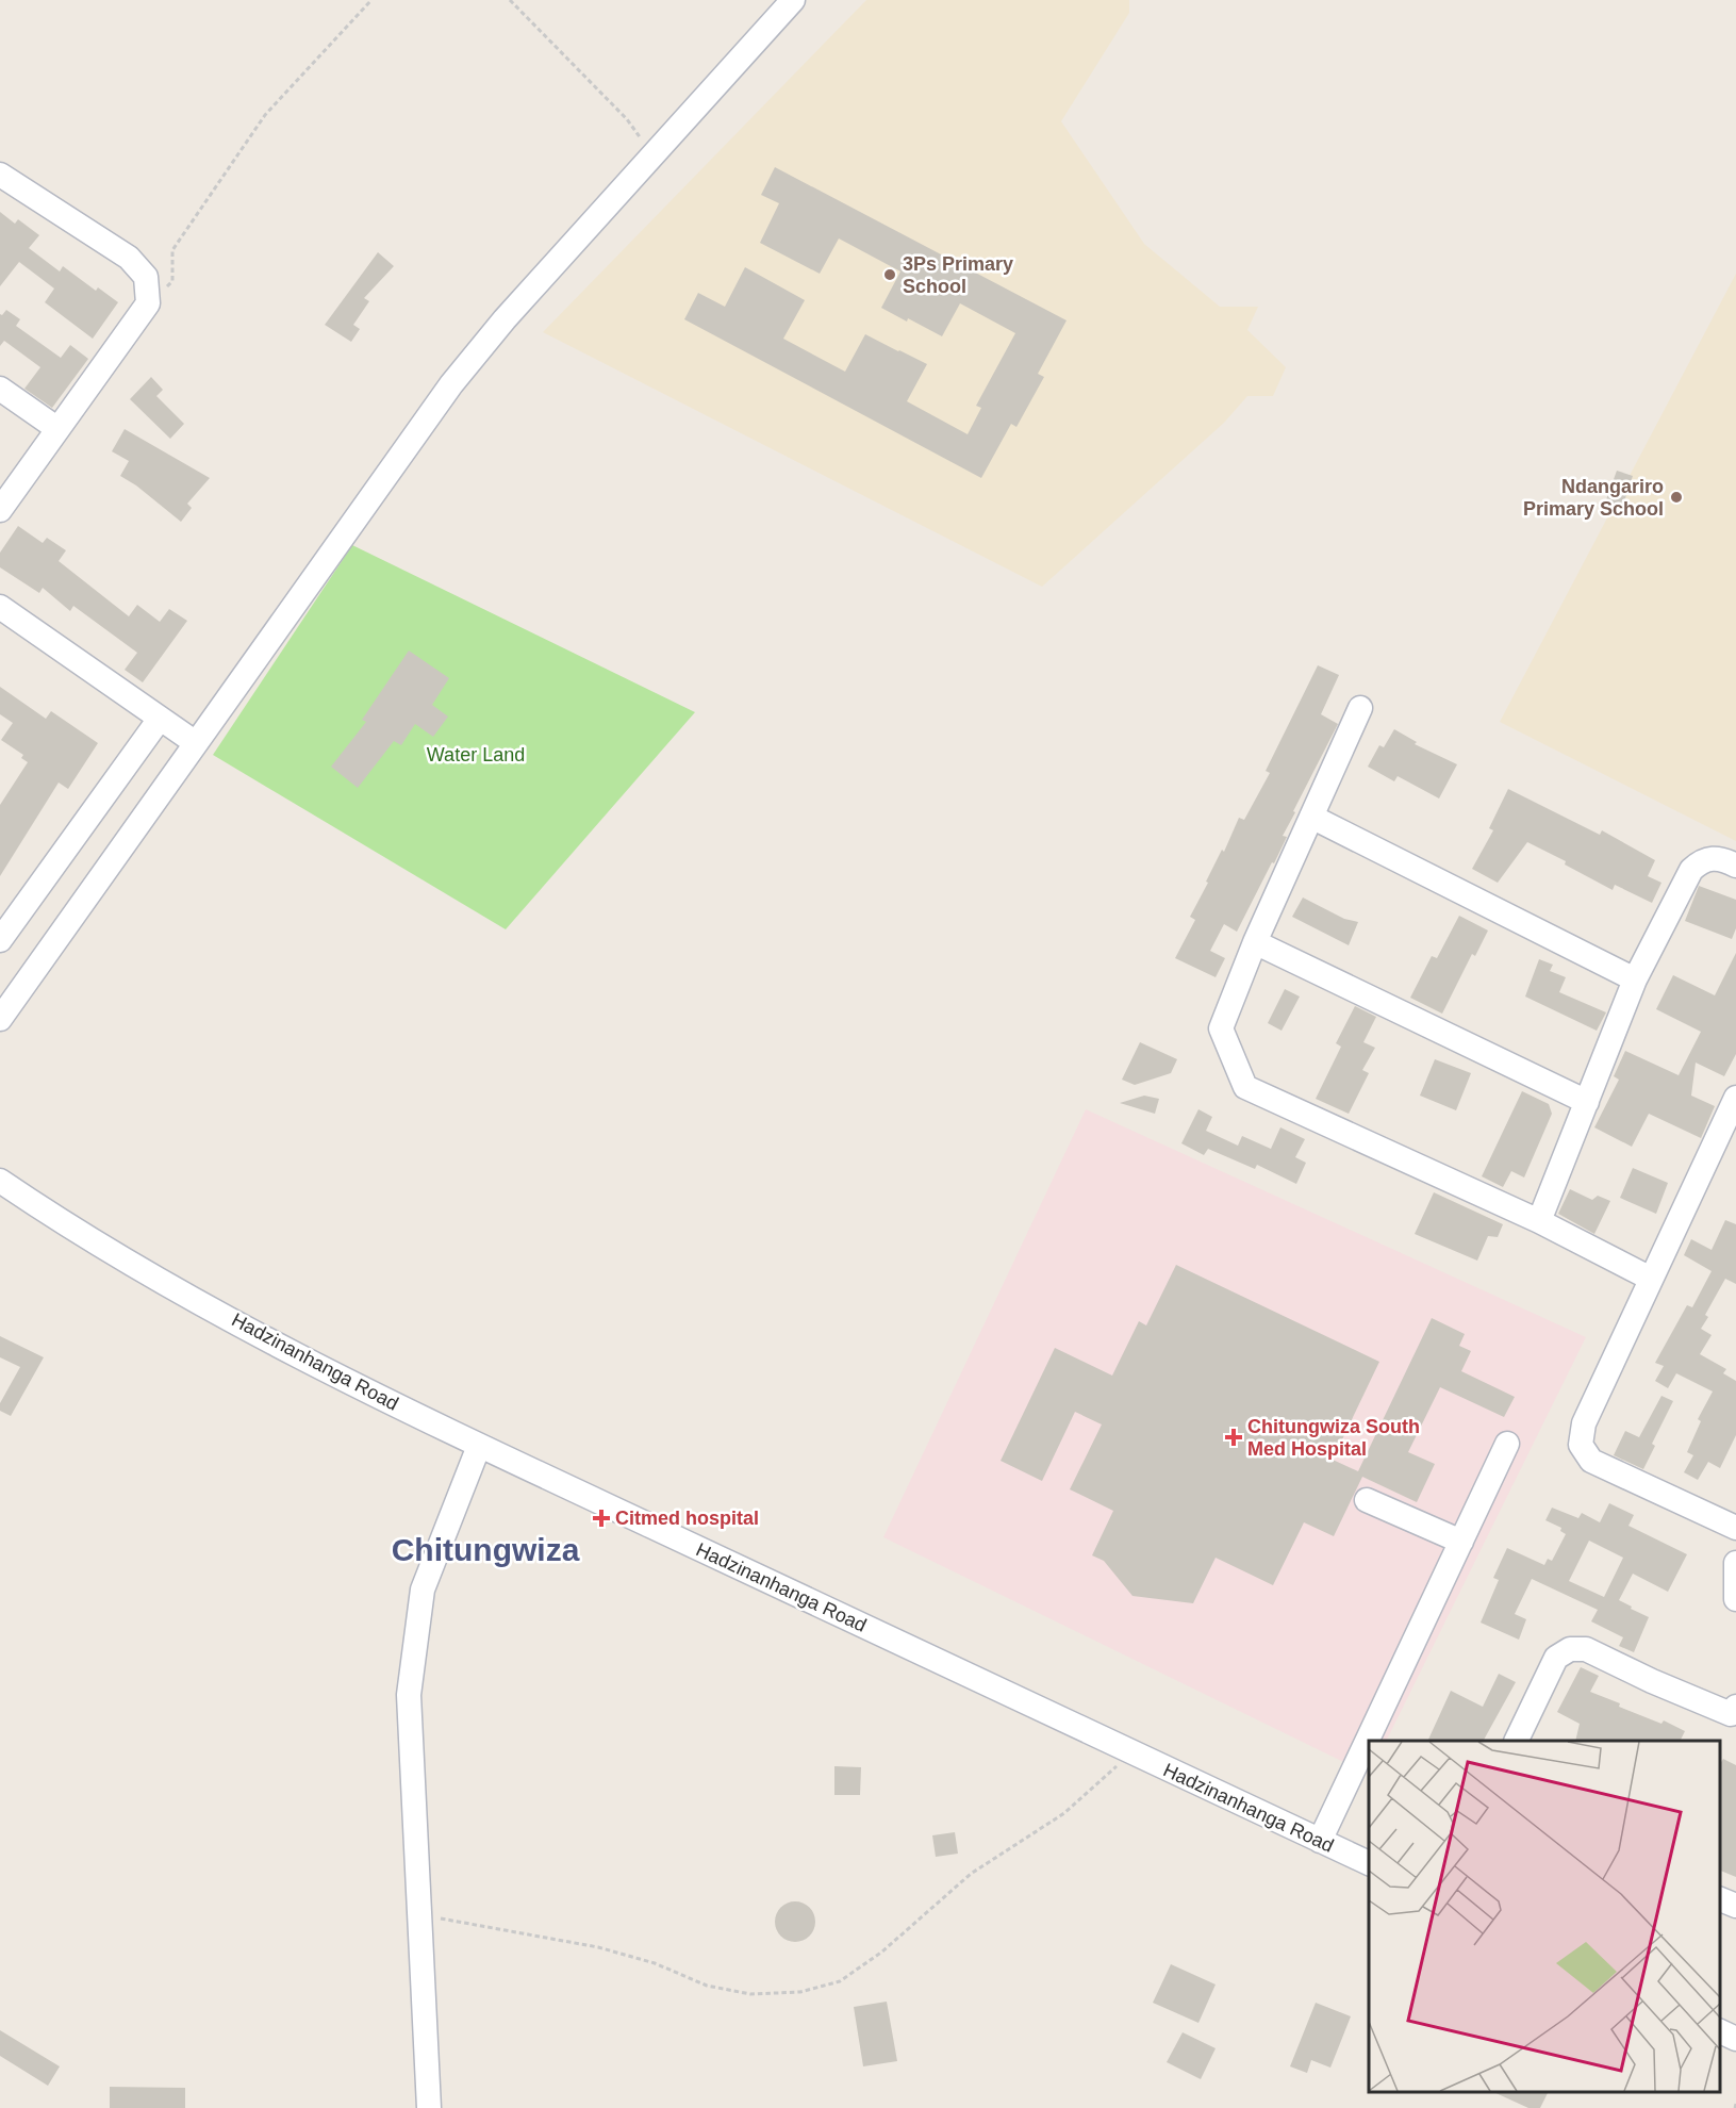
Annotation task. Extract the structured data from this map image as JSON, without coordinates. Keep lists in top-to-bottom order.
{
  "streets": {
    "street": ["Hadzinanhanga Road"]
  },
  "districts": ["Chitungwiza"],
  "parks": ["Water Land"],
  "places": {
    "other": ["3Ps Primary School", "Ndangariro Primary School"],
    "health": ["Chitungwiza South Med Hospital", "Citmed hospital"]
  }
}
